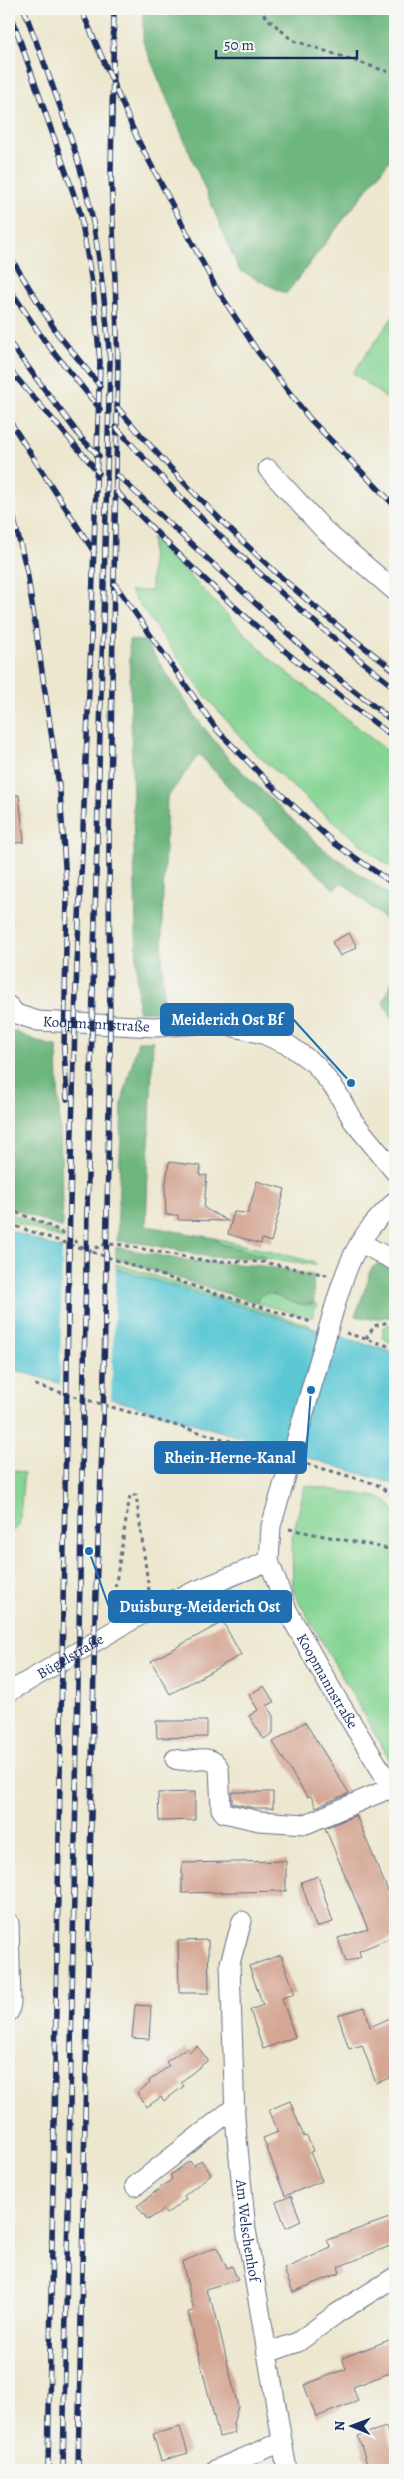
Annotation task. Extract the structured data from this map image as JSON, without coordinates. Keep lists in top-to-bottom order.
{
  "streets": {
    "street": ["Koopmannstraße", "Bügelstraße", "Am Welschenhof"]
  },
  "crossings": [
    ["Koopmannstraße", "Bügelstraße"]
  ],
  "places": ["Meiderich Ost Bf", "Rhein-Herne-Kanal", "Duisburg-Meiderich Ost"],
  "scale_bar": "50 m",
  "north": "left"
}
